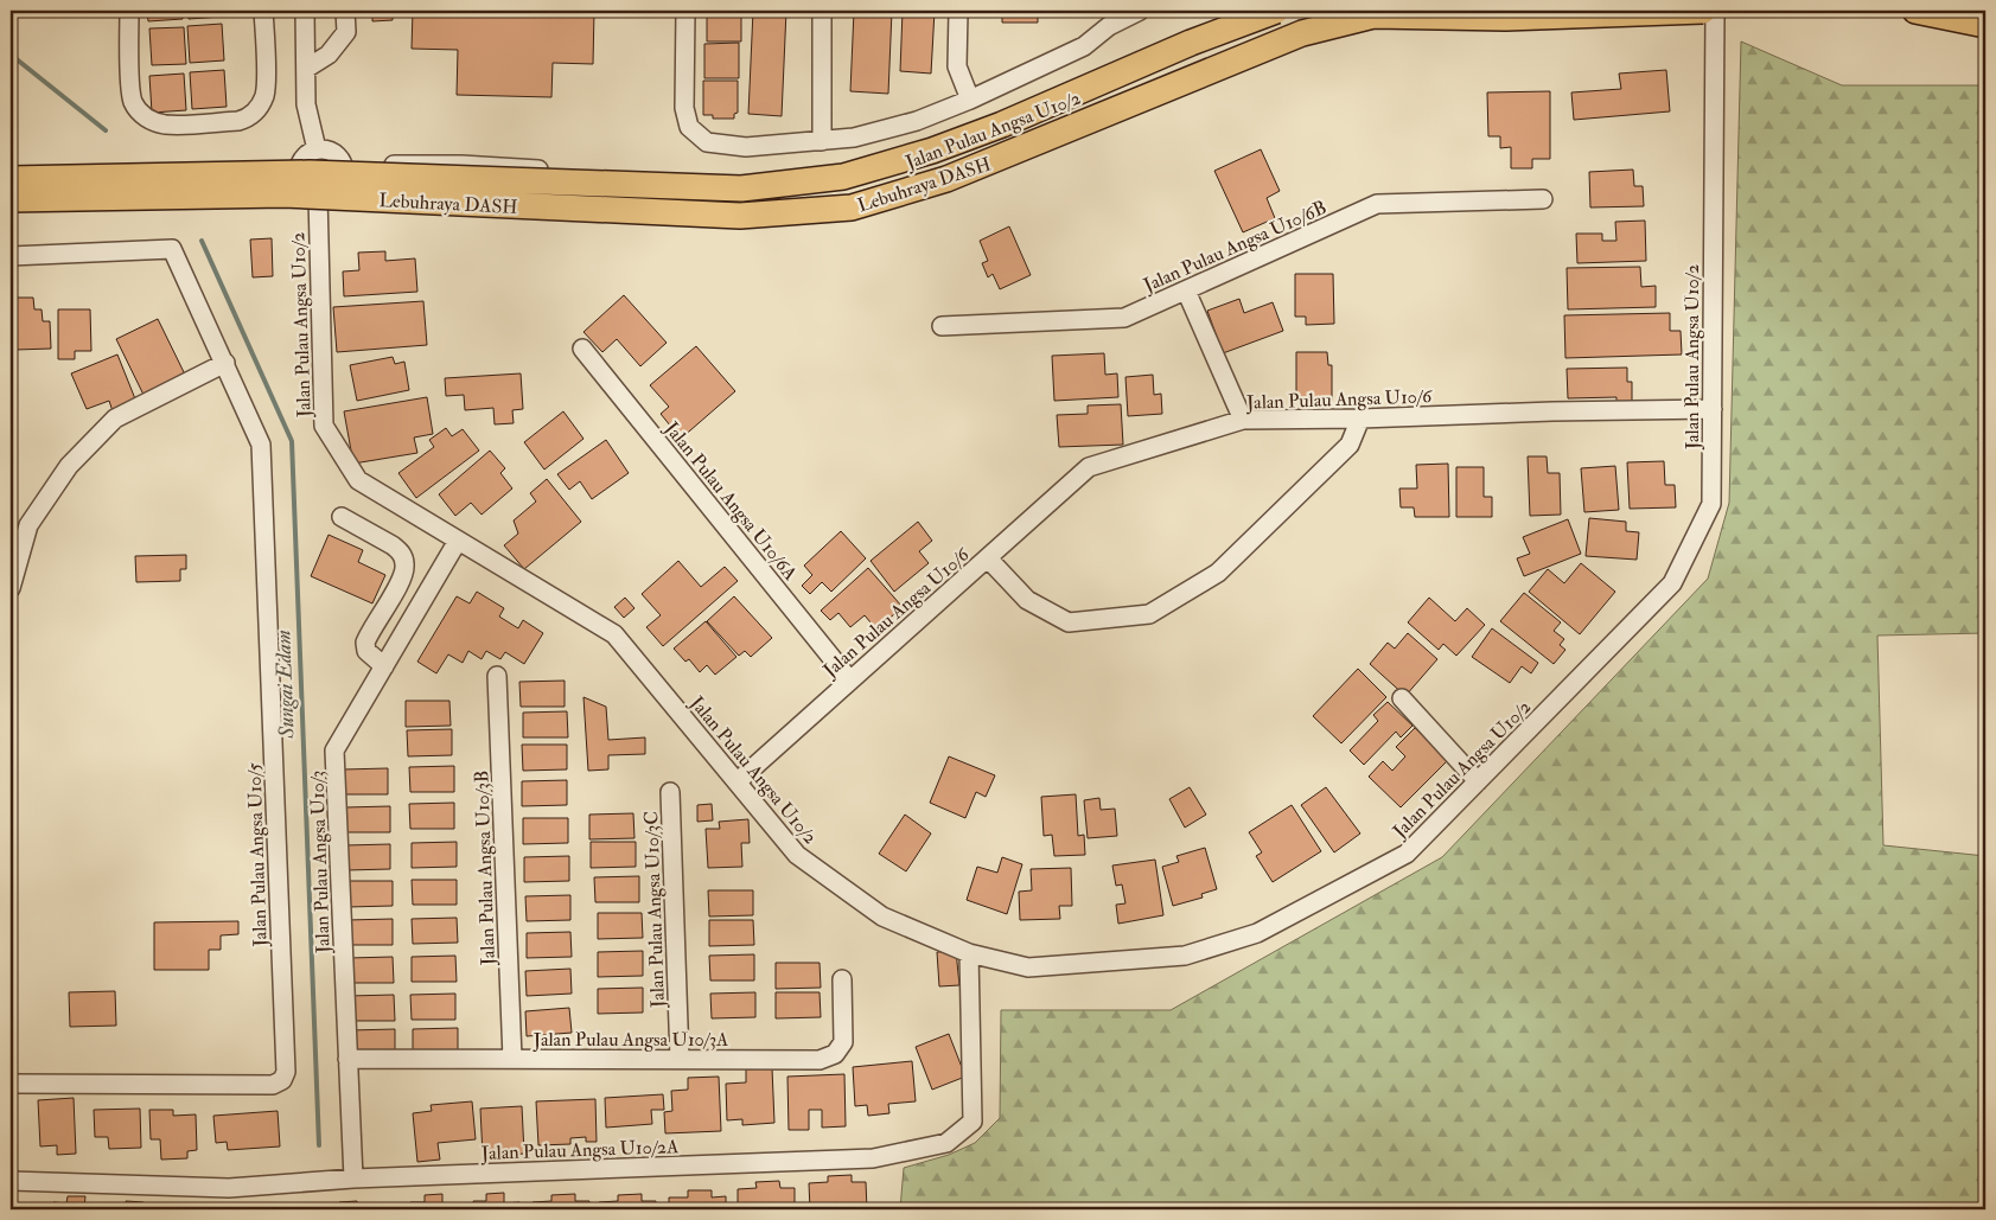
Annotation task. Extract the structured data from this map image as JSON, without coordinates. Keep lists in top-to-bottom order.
{
  "streets": {
    "highway": ["Lebuhraya DASH"],
    "street": [
      "Jalan Pulau Angsa U10/2",
      "Jalan Pulau Angsa U10/6B",
      "Jalan Pulau Angsa U10/6",
      "Jalan Pulau Angsa U10/6A",
      "Jalan Pulau Angsa U10/5",
      "Jalan Pulau Angsa U10/3",
      "Jalan Pulau Angsa U10/3B",
      "Jalan Pulau Angsa U10/3C",
      "Jalan Pulau Angsa U10/3A",
      "Jalan Pulau Angsa U10/2A"
    ]
  },
  "crossings": [
    ["Jalan Pulau Angsa U10/2", "Lebuhraya DASH"],
    ["Jalan Pulau Angsa U10/2", "Jalan Pulau Angsa U10/6"],
    ["Jalan Pulau Angsa U10/2", "Jalan Pulau Angsa U10/3"],
    ["Jalan Pulau Angsa U10/2", "Jalan Pulau Angsa U10/2A"],
    ["Jalan Pulau Angsa U10/6", "Jalan Pulau Angsa U10/6A"],
    ["Jalan Pulau Angsa U10/3", "Jalan Pulau Angsa U10/3A"],
    ["Jalan Pulau Angsa U10/3", "Jalan Pulau Angsa U10/2A"],
    ["Jalan Pulau Angsa U10/3B", "Jalan Pulau Angsa U10/3A"],
    ["Jalan Pulau Angsa U10/3C", "Jalan Pulau Angsa U10/3A"]
  ],
  "water": ["Sungai Edam"]
}
